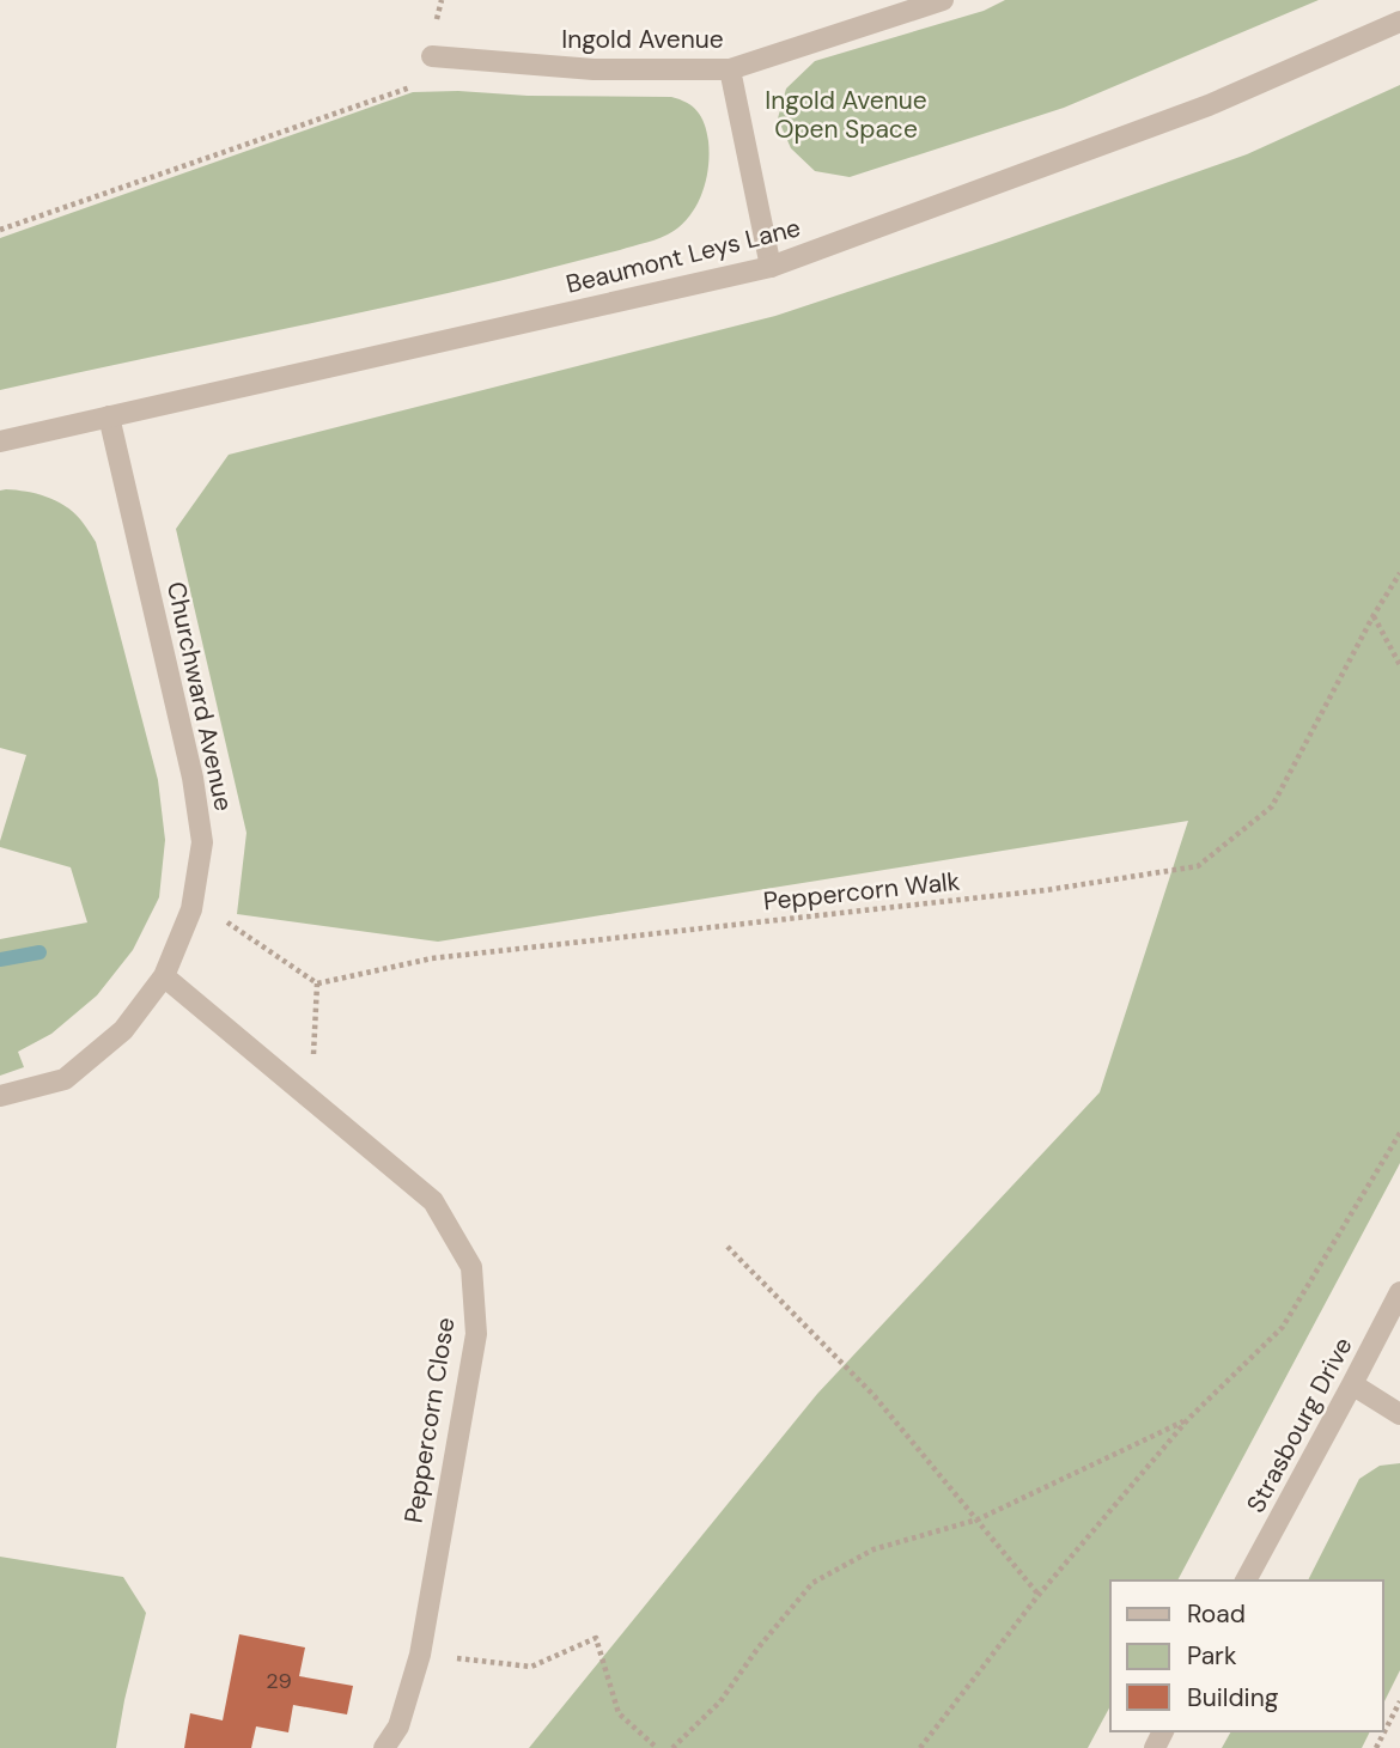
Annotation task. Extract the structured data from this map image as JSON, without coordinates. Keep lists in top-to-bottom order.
{
  "streets": {
    "street": [
      "Ingold Avenue",
      "Beaumont Leys Lane",
      "Churchward Avenue",
      "Peppercorn Close",
      "Strasbourg Drive"
    ],
    "path": ["Peppercorn Walk"]
  },
  "crossings": [
    ["Beaumont Leys Lane", "Churchward Avenue"],
    ["Churchward Avenue", "Peppercorn Close"]
  ],
  "parks": ["Ingold Avenue Open Space"],
  "house_numbers": ["29"],
  "legend": ["Road", "Park", "Building"]
}
